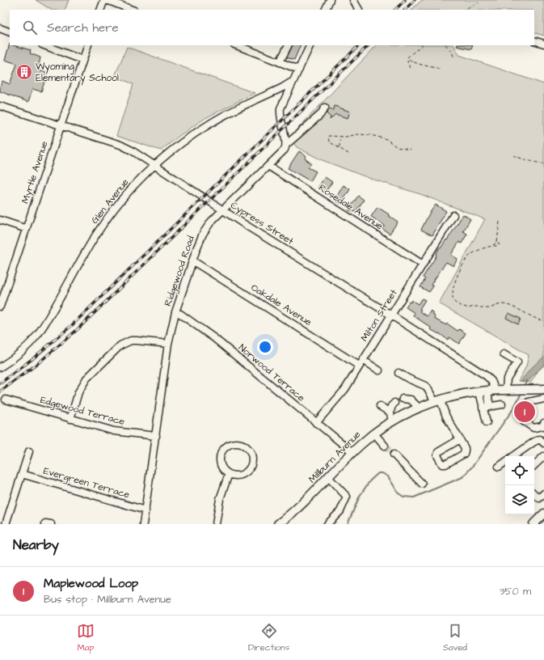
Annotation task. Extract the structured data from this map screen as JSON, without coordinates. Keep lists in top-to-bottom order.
{
  "streets": {
    "main road": ["Millburn Avenue"],
    "street": [
      "Myrtle Avenue",
      "Glen Avenue",
      "Rosedale Avenue",
      "Cypress Street",
      "Ridgewood Road",
      "Oakdale Avenue",
      "Milton Street",
      "Norwood Terrace",
      "Edgewood Terrace",
      "Evergreen Terrace"
    ]
  },
  "crossings": [
    ["Myrtle Avenue", "Cypress Street"],
    ["Glen Avenue", "Cypress Street"],
    ["Rosedale Avenue", "Ridgewood Road"],
    ["Rosedale Avenue", "Milton Street"],
    ["Cypress Street", "Ridgewood Road"],
    ["Cypress Street", "Milton Street"],
    ["Cypress Street", "Millburn Avenue"],
    ["Ridgewood Road", "Oakdale Avenue"],
    ["Ridgewood Road", "Norwood Terrace"],
    ["Ridgewood Road", "Edgewood Terrace"],
    ["Ridgewood Road", "Evergreen Terrace"],
    ["Oakdale Avenue", "Milton Street"],
    ["Milton Street", "Norwood Terrace"],
    ["Norwood Terrace", "Millburn Avenue"]
  ],
  "places": {
    "building": ["Wyoming Elementary School"]
  },
  "page": {
    "search": "Search here",
    "pins": "1",
    "heading": "Nearby",
    "list": [
      {
        "mark": "1",
        "name": "Maplewood Loop",
        "note": "Bus stop · Millburn Avenue",
        "value": "350 m"
      }
    ],
    "nav": ["Map", "Directions", "Saved"]
  }
}
